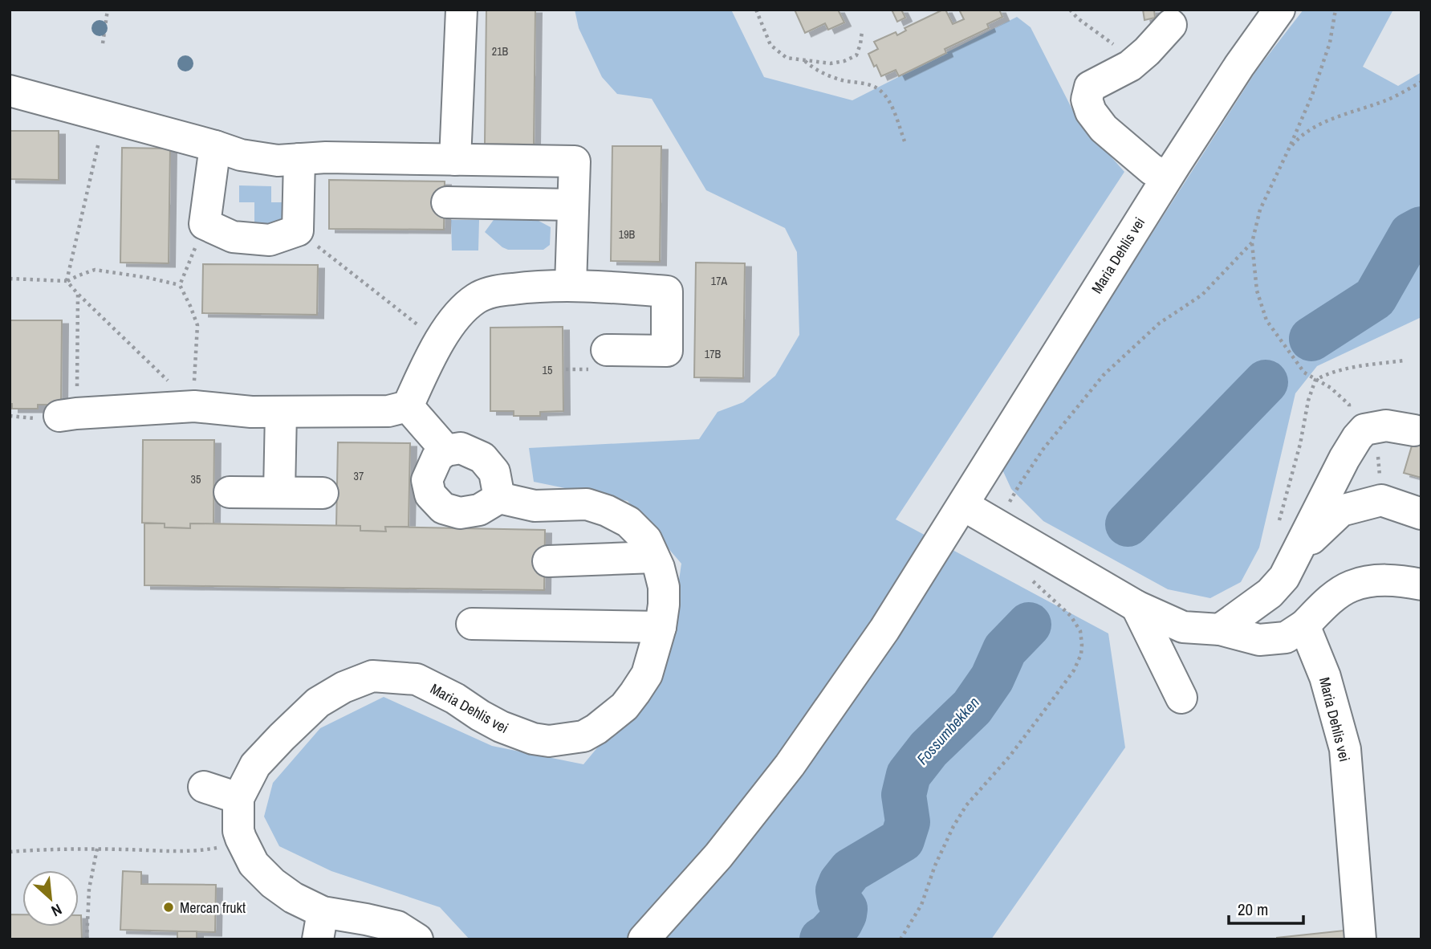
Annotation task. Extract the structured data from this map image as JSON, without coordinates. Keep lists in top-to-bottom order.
{
  "streets": {
    "street": ["Maria Dehlis vei"]
  },
  "water": ["Fossumbekken"],
  "places": ["Mercan frukt"],
  "house_numbers": [
    "21B",
    "19B",
    "17A",
    "17B",
    "15",
    "37",
    "35"
  ],
  "scale_bar": "20 m",
  "north": "bottom right"
}
